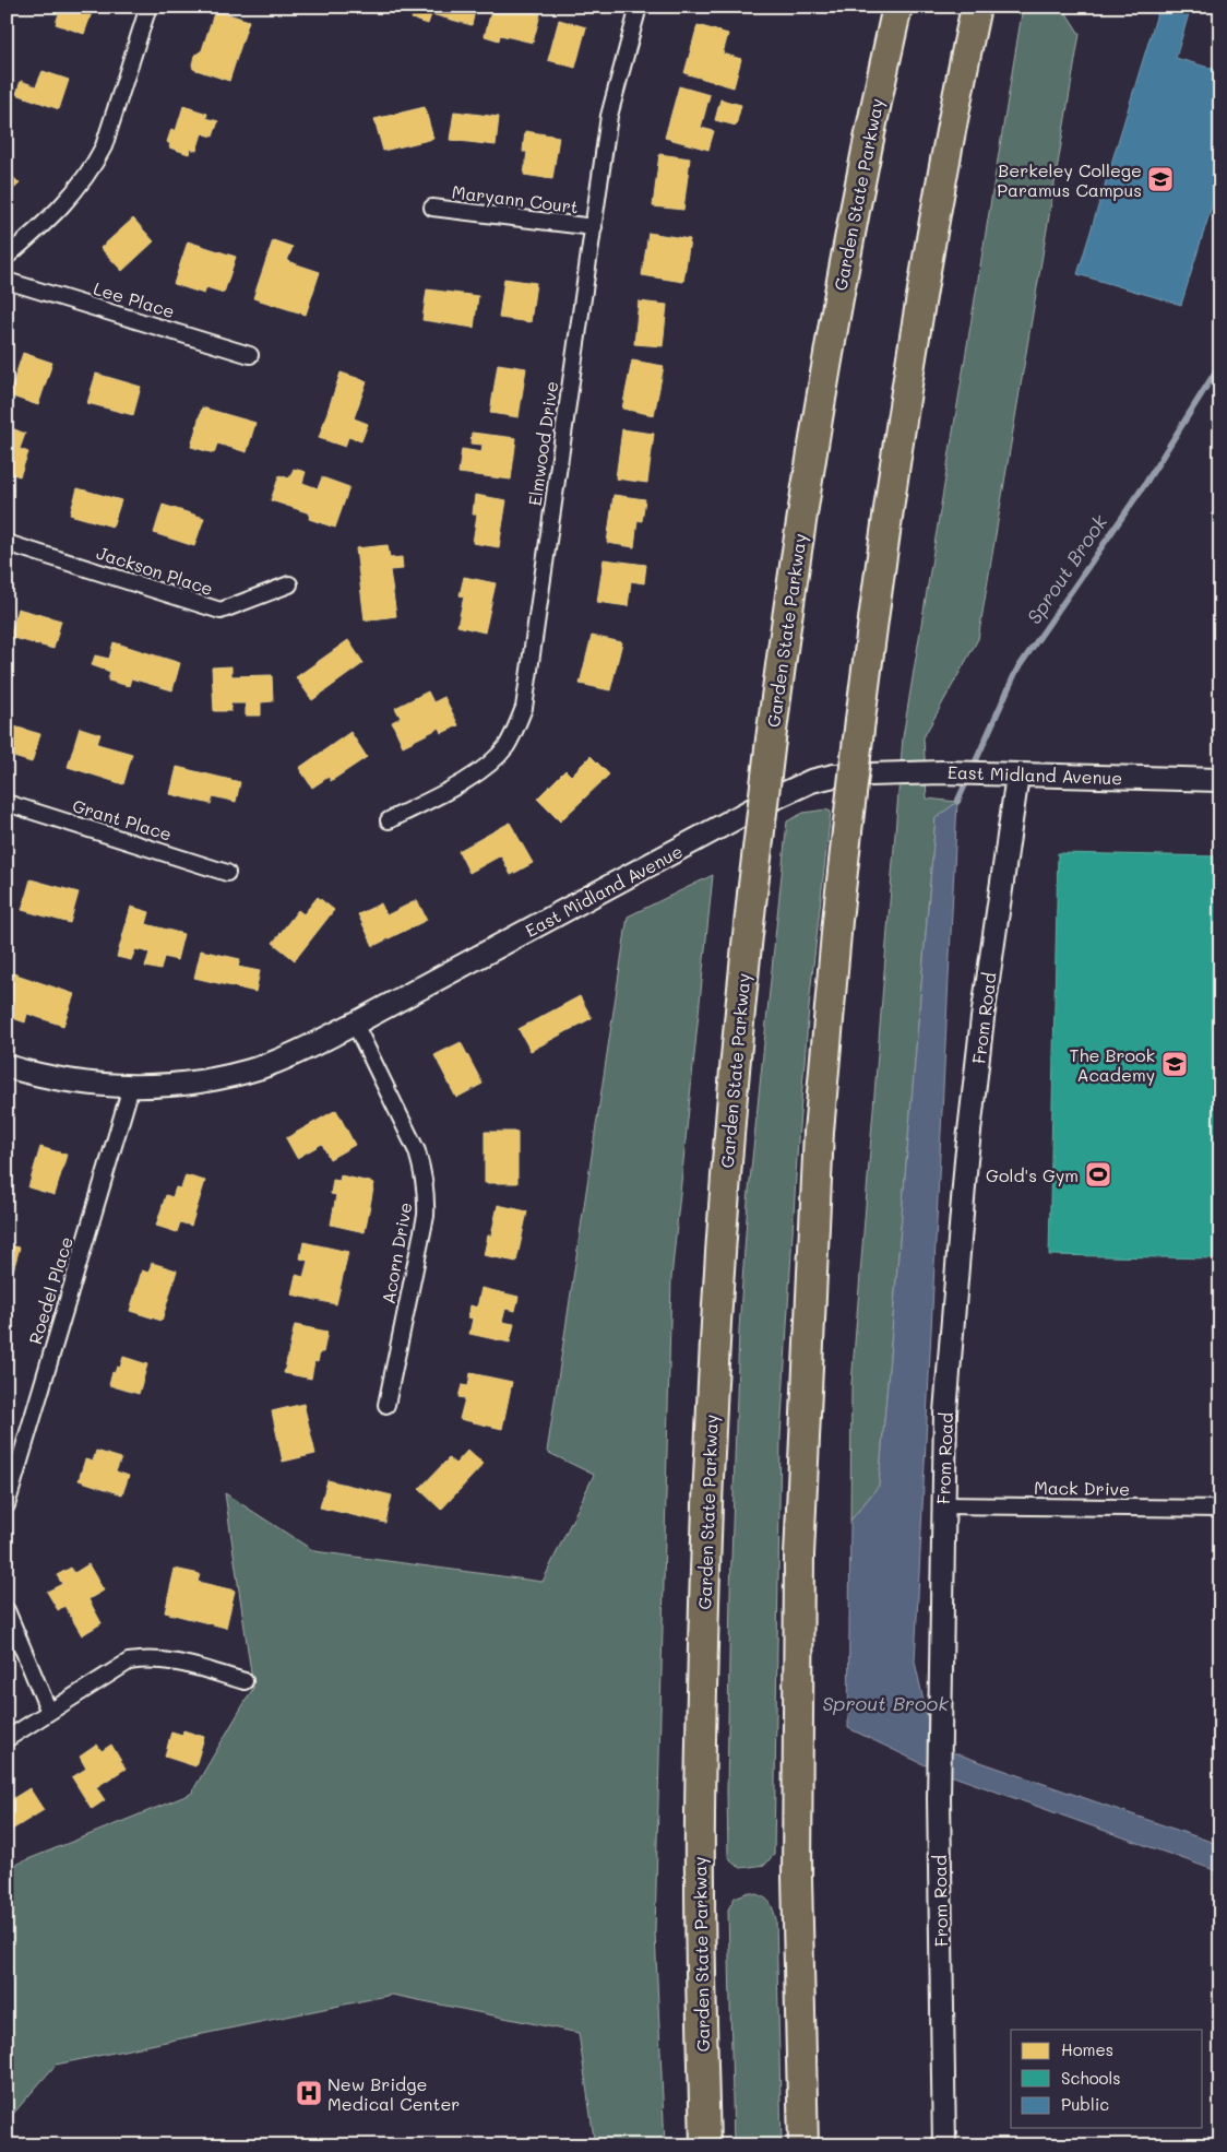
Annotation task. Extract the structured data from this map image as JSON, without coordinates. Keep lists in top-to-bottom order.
{
  "streets": {
    "highway": ["Garden State Parkway"],
    "street": [
      "Maryann Court",
      "Lee Place",
      "Elmwood Drive",
      "Jackson Place",
      "East Midland Avenue",
      "Grant Place",
      "From Road",
      "Acorn Drive",
      "Roedel Place",
      "Mack Drive"
    ]
  },
  "crossings": [
    ["Maryann Court", "Elmwood Drive"],
    ["East Midland Avenue", "From Road"],
    ["East Midland Avenue", "Acorn Drive"],
    ["East Midland Avenue", "Roedel Place"],
    ["From Road", "Mack Drive"]
  ],
  "water": ["Sprout Brook"],
  "places": {
    "school or university": ["Berkeley College Paramus Campus", "The Brook Academy"],
    "sports": ["Gold's Gym"],
    "hospital": ["New Bridge Medical Center"]
  },
  "legend": ["Homes", "Schools", "Public"]
}
